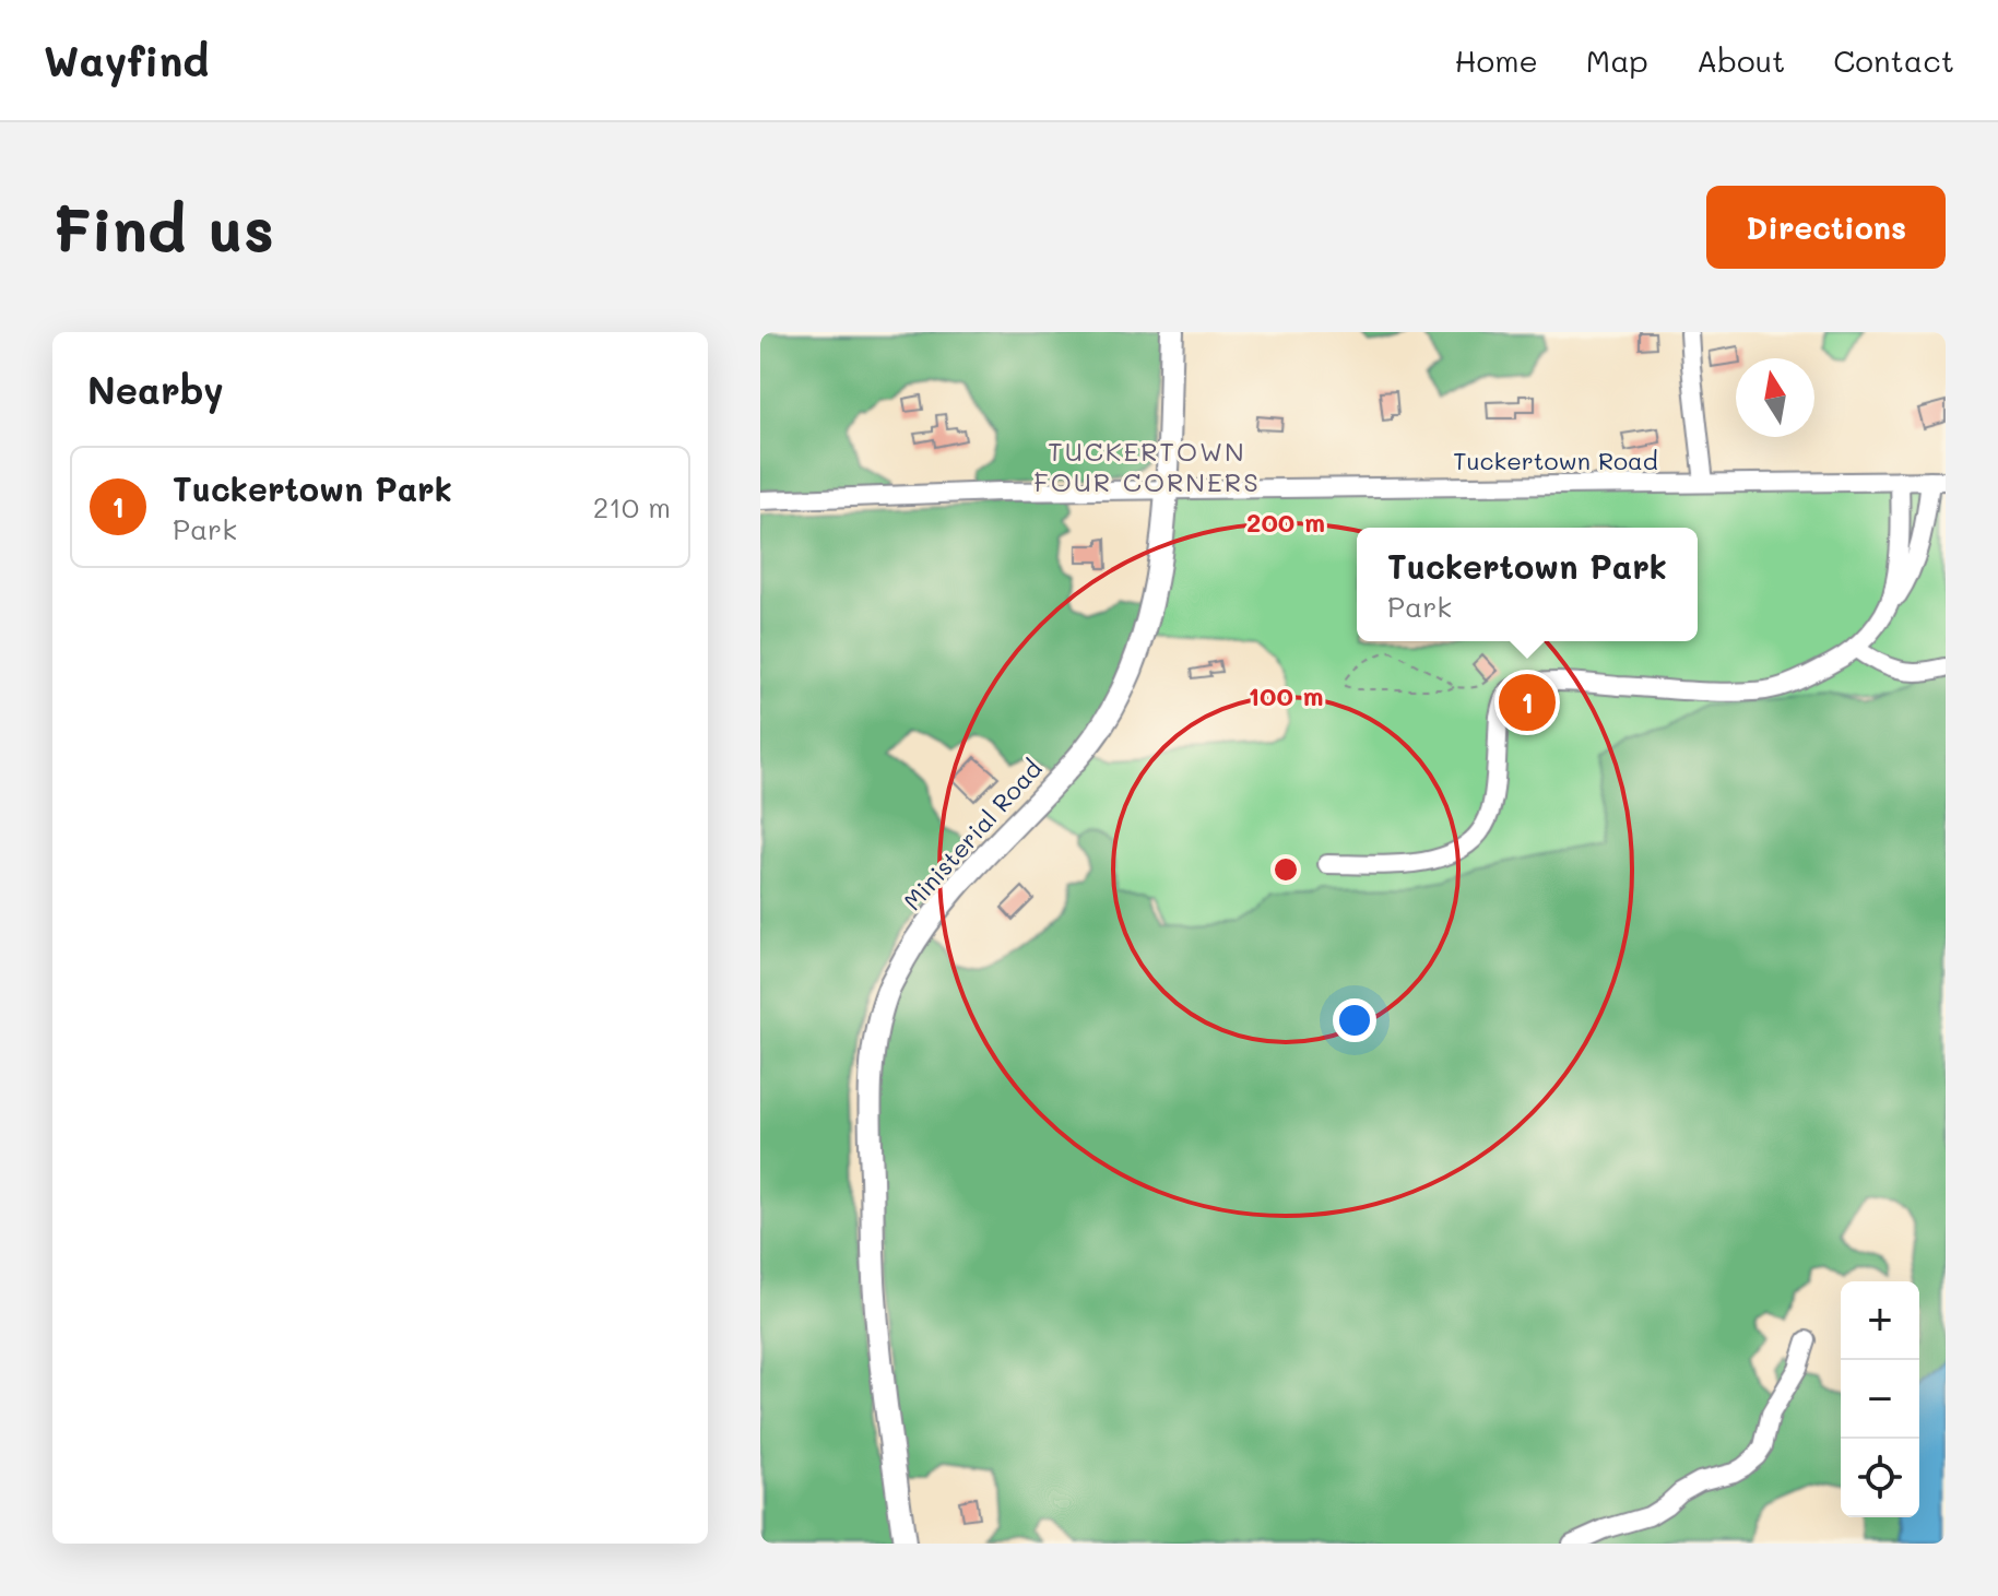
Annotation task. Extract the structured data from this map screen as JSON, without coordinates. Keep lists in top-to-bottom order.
{
  "streets": {
    "main road": ["Ministerial Road"],
    "street": ["Tuckertown Road"]
  },
  "crossings": [
    ["Tuckertown Road", "Ministerial Road"]
  ],
  "districts": ["TUCKERTOWN FOUR CORNERS"],
  "north": "top",
  "page": {
    "header": "Wayfind",
    "nav": [
      "Home",
      "Map",
      "About",
      "Contact"
    ],
    "buttons": "Directions",
    "title": "Find us",
    "heading": "Nearby",
    "list": [
      {
        "mark": "1",
        "name": "Tuckertown Park",
        "note": "Park",
        "value": "210 m"
      }
    ],
    "popup": ["Tuckertown Park", "Park"],
    "pins": "1",
    "map_buttons": ["+", "−"]
  },
  "rings": ["200 m", "100 m"]
}
